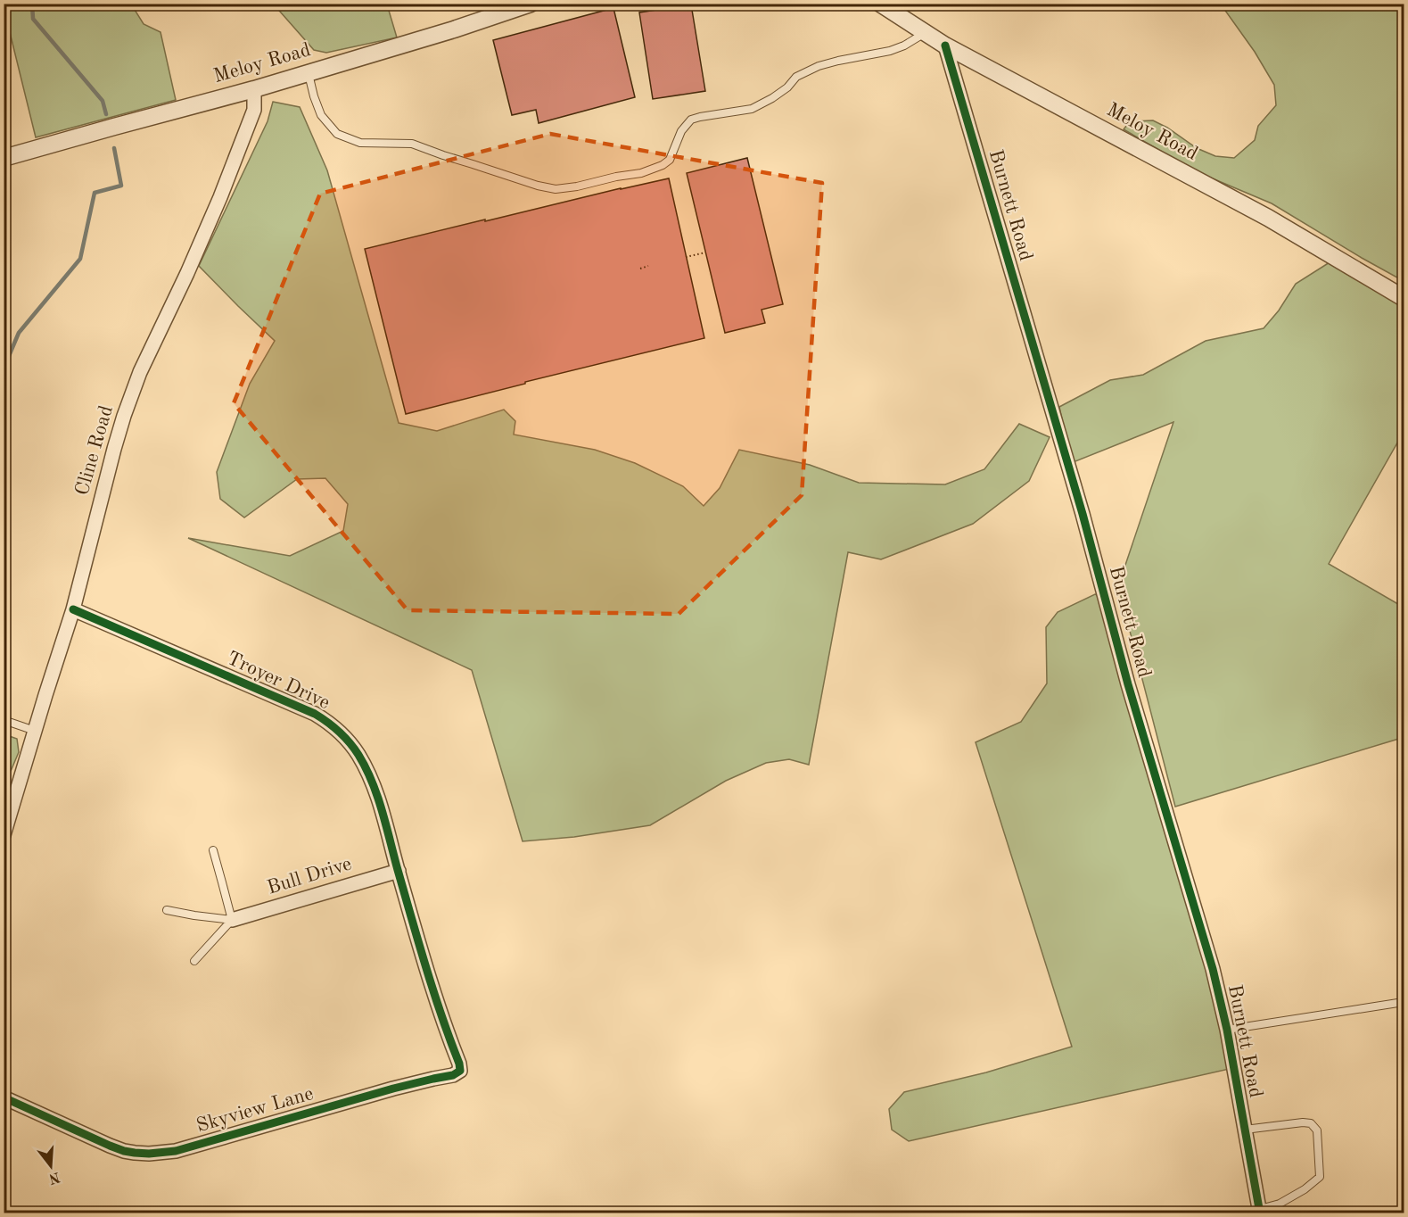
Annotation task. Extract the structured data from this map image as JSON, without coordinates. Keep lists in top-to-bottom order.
{
  "streets": {
    "street": [
      "Meloy Road",
      "Burnett Road",
      "Cline Road",
      "Troyer Drive",
      "Bull Drive",
      "Skyview Lane"
    ]
  },
  "crossings": [
    ["Meloy Road", "Burnett Road"],
    ["Meloy Road", "Cline Road"],
    ["Cline Road", "Troyer Drive"],
    ["Troyer Drive", "Bull Drive"],
    ["Troyer Drive", "Skyview Lane"]
  ],
  "north": "bottom"
}
